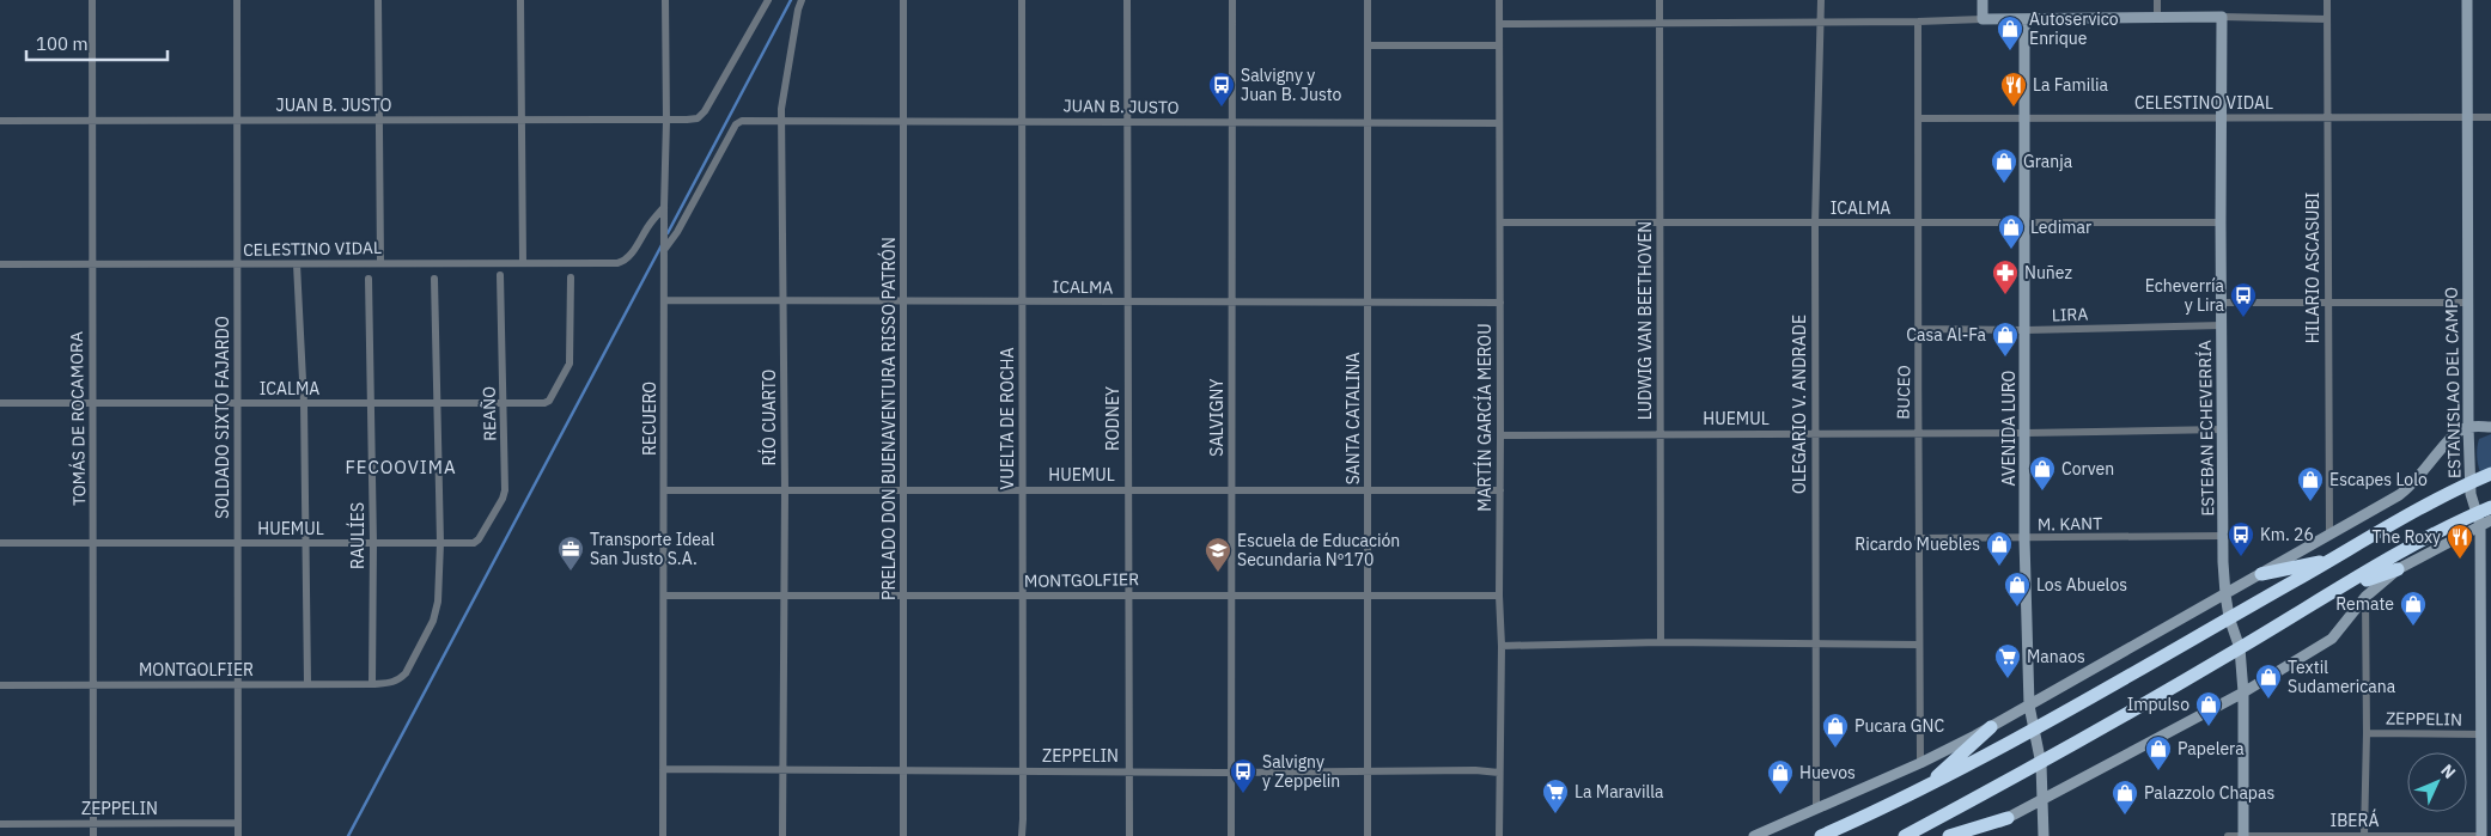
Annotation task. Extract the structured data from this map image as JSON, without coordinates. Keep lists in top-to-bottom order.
{
  "streets": {
    "street": [
      "CELESTINO VIDAL",
      "JUAN B. JUSTO",
      "ICALMA",
      "HILARIO ASCASUBI",
      "LIRA",
      "LUDWIG VAN BEETHOVEN",
      "ESTANISLAO DEL CAMPO",
      "BUCEO",
      "OLEGARIO V. ANDRADE",
      "REAÑO",
      "SOLDADO SIXTO FAJARDO",
      "RÍO CUARTO",
      "SALVIGNY",
      "MARTÍN GARCÍA MEROU",
      "TOMÁS DE ROCAMORA",
      "RECUERO",
      "PRELADO DON BUENAVENTURA RISSO PATRÓN",
      "VUELTA DE ROCHA",
      "RODNEY",
      "SANTA CATALINA",
      "HUEMUL",
      "AVENIDA LURO",
      "ESTEBAN ECHEVERRÍA",
      "M. KANT",
      "RAULÍES",
      "MONTGOLFIER",
      "ZEPPELIN",
      "IBERÁ"
    ]
  },
  "crossings": [
    ["CELESTINO VIDAL", "HILARIO ASCASUBI"],
    ["CELESTINO VIDAL", "ESTANISLAO DEL CAMPO"],
    ["CELESTINO VIDAL", "BUCEO"],
    ["CELESTINO VIDAL", "SOLDADO SIXTO FAJARDO"],
    ["CELESTINO VIDAL", "TOMÁS DE ROCAMORA"],
    ["CELESTINO VIDAL", "RECUERO"],
    ["CELESTINO VIDAL", "AVENIDA LURO"],
    ["CELESTINO VIDAL", "ESTEBAN ECHEVERRÍA"],
    ["JUAN B. JUSTO", "SOLDADO SIXTO FAJARDO"],
    ["JUAN B. JUSTO", "RÍO CUARTO"],
    ["JUAN B. JUSTO", "SALVIGNY"],
    ["JUAN B. JUSTO", "MARTÍN GARCÍA MEROU"],
    ["JUAN B. JUSTO", "TOMÁS DE ROCAMORA"],
    ["JUAN B. JUSTO", "RECUERO"],
    ["JUAN B. JUSTO", "PRELADO DON BUENAVENTURA RISSO PATRÓN"],
    ["JUAN B. JUSTO", "VUELTA DE ROCHA"],
    ["JUAN B. JUSTO", "RODNEY"],
    ["JUAN B. JUSTO", "SANTA CATALINA"],
    ["ICALMA", "LUDWIG VAN BEETHOVEN"],
    ["ICALMA", "BUCEO"],
    ["ICALMA", "OLEGARIO V. ANDRADE"],
    ["ICALMA", "REAÑO"],
    ["ICALMA", "SOLDADO SIXTO FAJARDO"],
    ["ICALMA", "RÍO CUARTO"],
    ["ICALMA", "SALVIGNY"],
    ["ICALMA", "MARTÍN GARCÍA MEROU"],
    ["ICALMA", "TOMÁS DE ROCAMORA"],
    ["ICALMA", "RECUERO"],
    ["ICALMA", "PRELADO DON BUENAVENTURA RISSO PATRÓN"],
    ["ICALMA", "VUELTA DE ROCHA"],
    ["ICALMA", "RODNEY"],
    ["ICALMA", "SANTA CATALINA"],
    ["ICALMA", "AVENIDA LURO"],
    ["ICALMA", "ESTEBAN ECHEVERRÍA"],
    ["ICALMA", "RAULÍES"],
    ["LIRA", "BUCEO"],
    ["LIRA", "AVENIDA LURO"],
    ["LIRA", "ESTEBAN ECHEVERRÍA"],
    ["LUDWIG VAN BEETHOVEN", "HUEMUL"],
    ["ESTANISLAO DEL CAMPO", "ZEPPELIN"],
    ["ESTANISLAO DEL CAMPO", "IBERÁ"],
    ["BUCEO", "HUEMUL"],
    ["BUCEO", "M. KANT"],
    ["OLEGARIO V. ANDRADE", "HUEMUL"],
    ["REAÑO", "HUEMUL"],
    ["SOLDADO SIXTO FAJARDO", "HUEMUL"],
    ["SOLDADO SIXTO FAJARDO", "MONTGOLFIER"],
    ["SOLDADO SIXTO FAJARDO", "ZEPPELIN"],
    ["RÍO CUARTO", "HUEMUL"],
    ["RÍO CUARTO", "MONTGOLFIER"],
    ["RÍO CUARTO", "ZEPPELIN"],
    ["SALVIGNY", "HUEMUL"],
    ["SALVIGNY", "MONTGOLFIER"],
    ["SALVIGNY", "ZEPPELIN"],
    ["MARTÍN GARCÍA MEROU", "HUEMUL"],
    ["MARTÍN GARCÍA MEROU", "MONTGOLFIER"],
    ["MARTÍN GARCÍA MEROU", "ZEPPELIN"],
    ["TOMÁS DE ROCAMORA", "HUEMUL"],
    ["TOMÁS DE ROCAMORA", "MONTGOLFIER"],
    ["TOMÁS DE ROCAMORA", "ZEPPELIN"],
    ["RECUERO", "HUEMUL"],
    ["RECUERO", "MONTGOLFIER"],
    ["RECUERO", "ZEPPELIN"],
    ["PRELADO DON BUENAVENTURA RISSO PATRÓN", "HUEMUL"],
    ["PRELADO DON BUENAVENTURA RISSO PATRÓN", "MONTGOLFIER"],
    ["PRELADO DON BUENAVENTURA RISSO PATRÓN", "ZEPPELIN"],
    ["VUELTA DE ROCHA", "HUEMUL"],
    ["VUELTA DE ROCHA", "MONTGOLFIER"],
    ["VUELTA DE ROCHA", "ZEPPELIN"],
    ["RODNEY", "HUEMUL"],
    ["RODNEY", "MONTGOLFIER"],
    ["RODNEY", "ZEPPELIN"],
    ["SANTA CATALINA", "HUEMUL"],
    ["SANTA CATALINA", "MONTGOLFIER"],
    ["SANTA CATALINA", "ZEPPELIN"],
    ["HUEMUL", "AVENIDA LURO"],
    ["HUEMUL", "ESTEBAN ECHEVERRÍA"],
    ["HUEMUL", "RAULÍES"],
    ["HUEMUL", "MONTGOLFIER"],
    ["AVENIDA LURO", "M. KANT"],
    ["ESTEBAN ECHEVERRÍA", "M. KANT"],
    ["ESTEBAN ECHEVERRÍA", "IBERÁ"],
    ["RAULÍES", "MONTGOLFIER"]
  ],
  "districts": ["FECOOVIMA"],
  "places": {
    "shop": [
      "Autoservico Enrique",
      "Granja",
      "Ledimar",
      "Casa Al-Fa",
      "Corven",
      "Escapes Lolo",
      "Ricardo Muebles",
      "Los Abuelos",
      "Remate",
      "Textil Sudamericana",
      "Impulso",
      "Pucara GNC",
      "Papelera",
      "Huevos",
      "Palazzolo Chapas"
    ],
    "bus stop": [
      "Salvigny y Juan B. Justo",
      "Echeverría y Lira",
      "Km. 26",
      "Salvigny y Zeppelin"
    ],
    "restaurant": ["La Familia", "The Roxy"],
    "pharmacy": ["Nuñez"],
    "office": ["Transporte Ideal San Justo S.A."],
    "school or university": ["Escuela de Educación Secundaria Nº170"],
    "supermarket": ["Manaos", "La Maravilla"]
  },
  "scale_bar": "100 m",
  "north": "top right"
}
